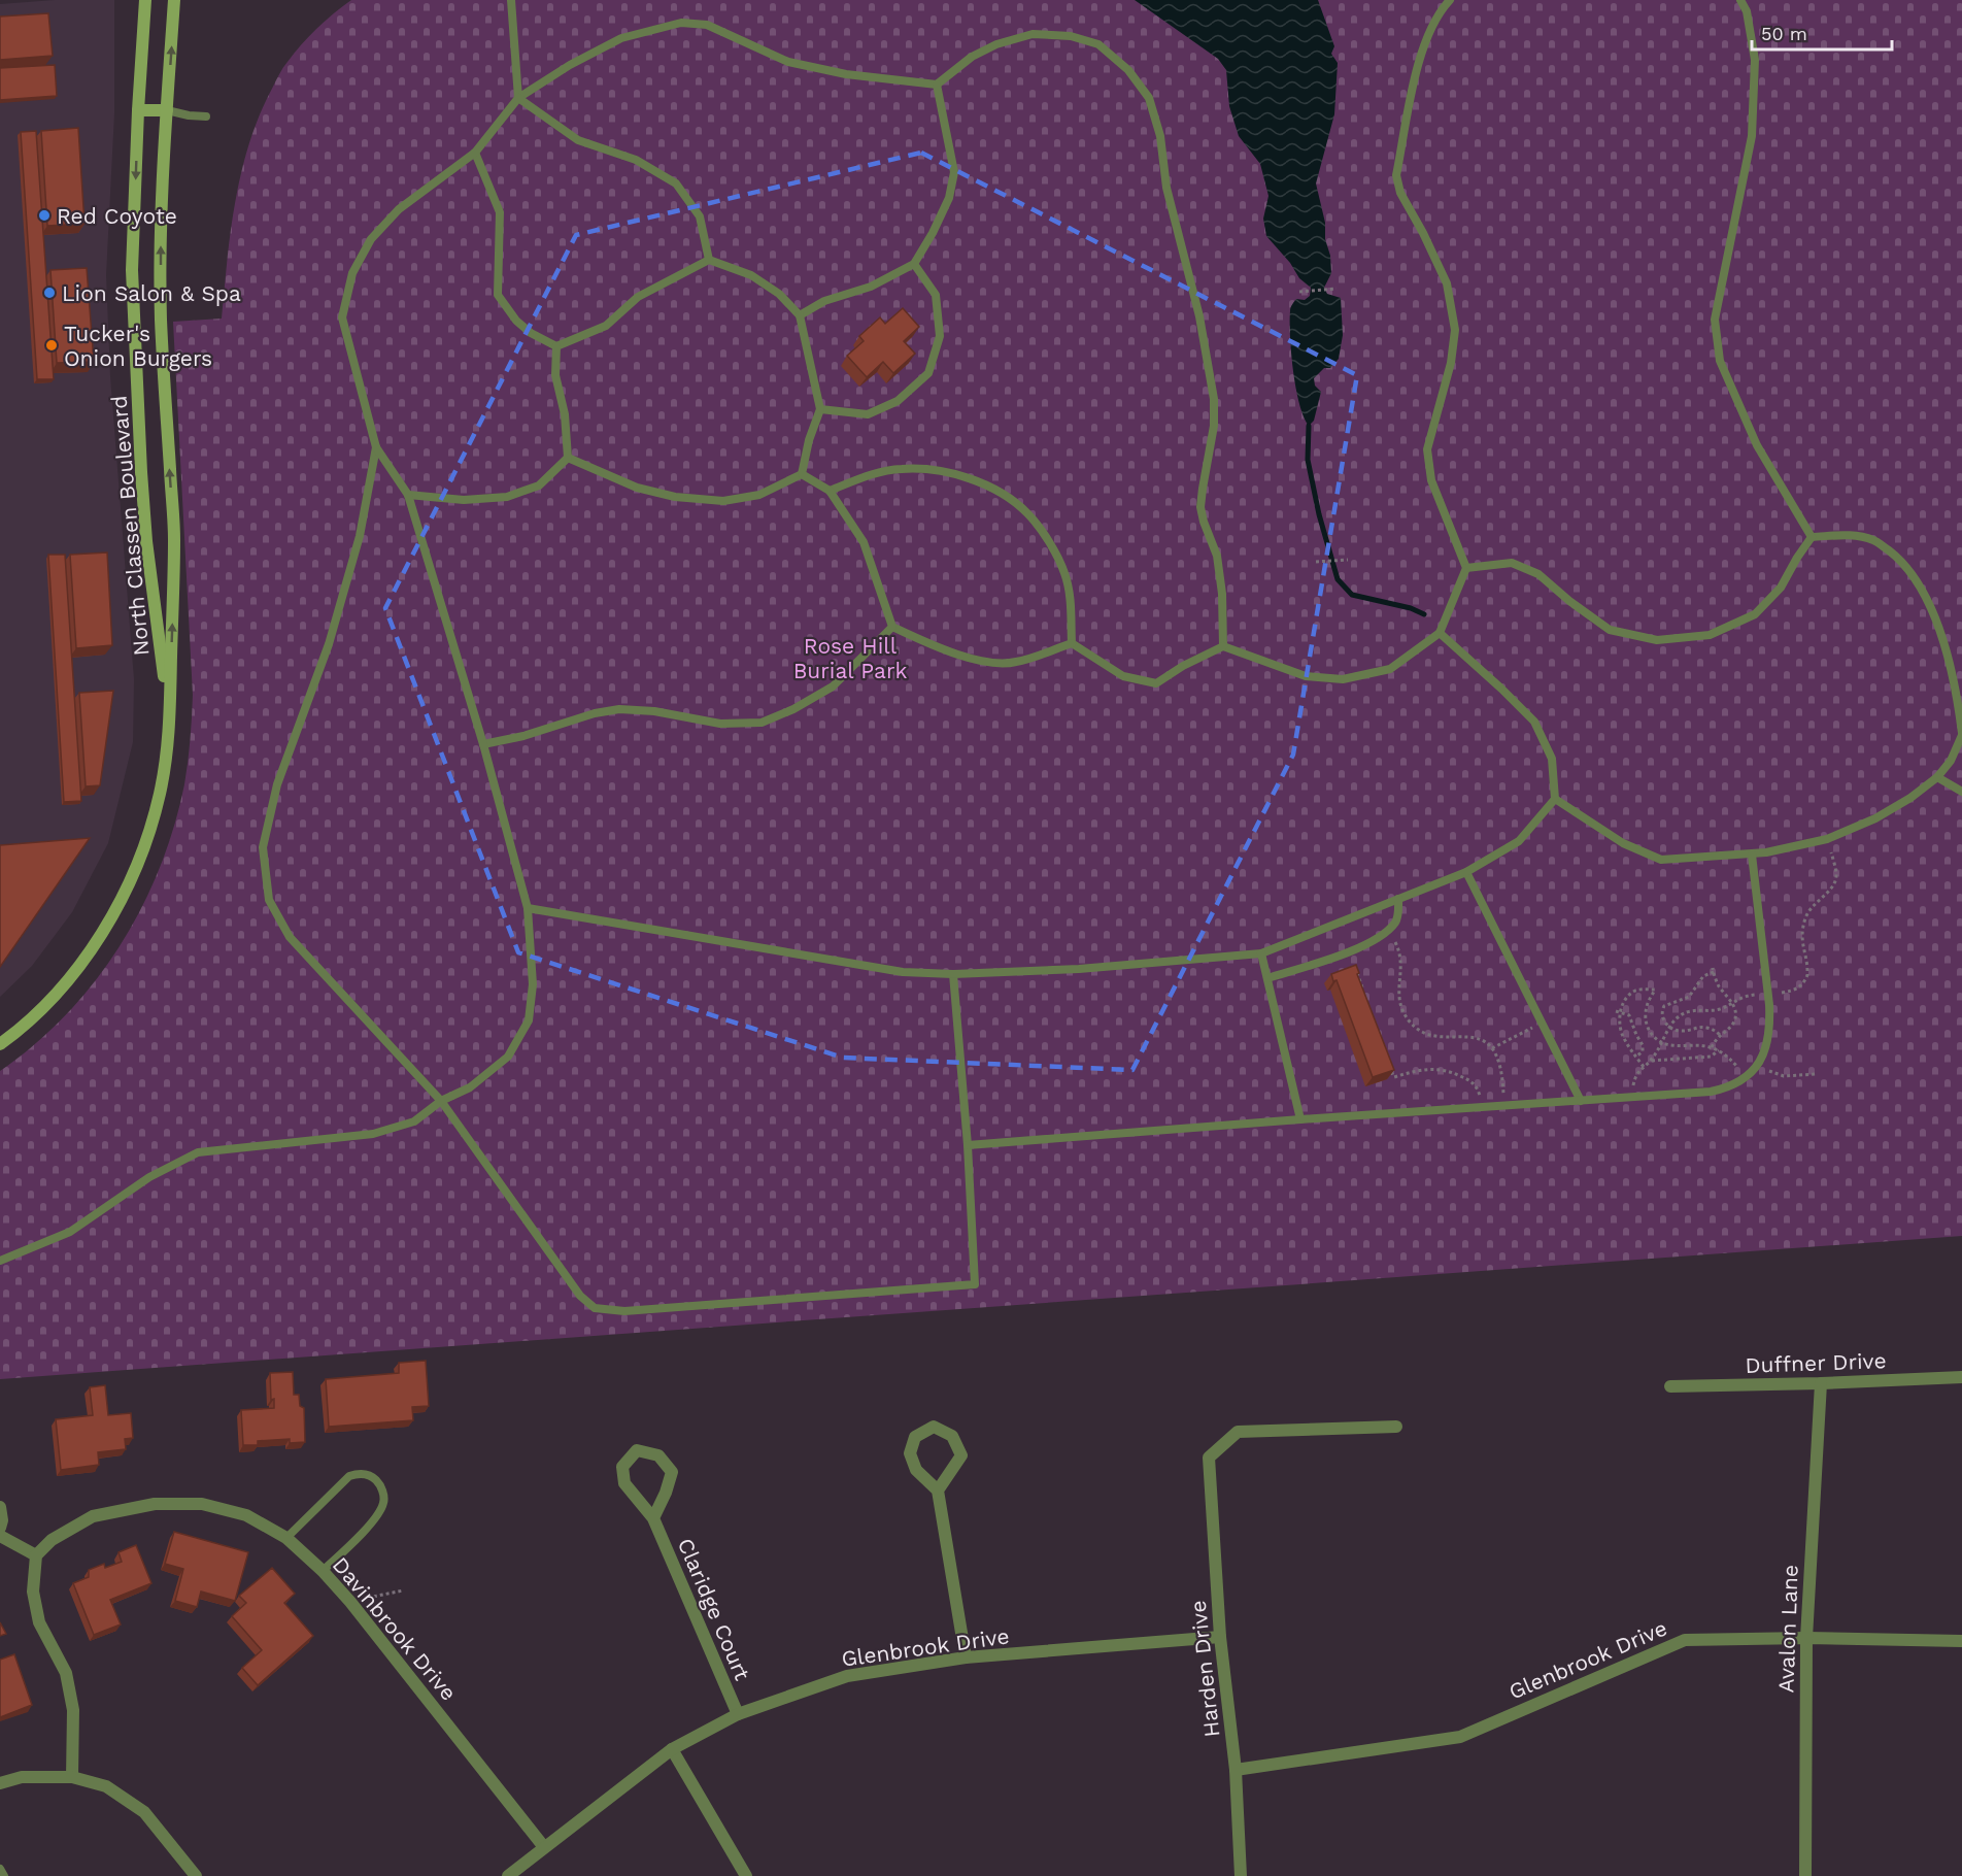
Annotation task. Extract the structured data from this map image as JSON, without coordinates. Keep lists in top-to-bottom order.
{
  "streets": {
    "main road": ["North Classen Boulevard"],
    "street": [
      "Duffner Drive",
      "Claridge Court",
      "Davinbrook Drive",
      "Avalon Lane",
      "Glenbrook Drive",
      "Harden Drive"
    ]
  },
  "crossings": [
    ["Duffner Drive", "Avalon Lane"],
    ["Claridge Court", "Glenbrook Drive"],
    ["Davinbrook Drive", "Glenbrook Drive"],
    ["Avalon Lane", "Glenbrook Drive"],
    ["Glenbrook Drive", "Harden Drive"]
  ],
  "parks": ["Rose Hill Burial Park"],
  "places": ["Red Coyote", "Lion Salon & Spa", "Tucker's Onion Burgers"],
  "scale_bar": "50 m"
}
